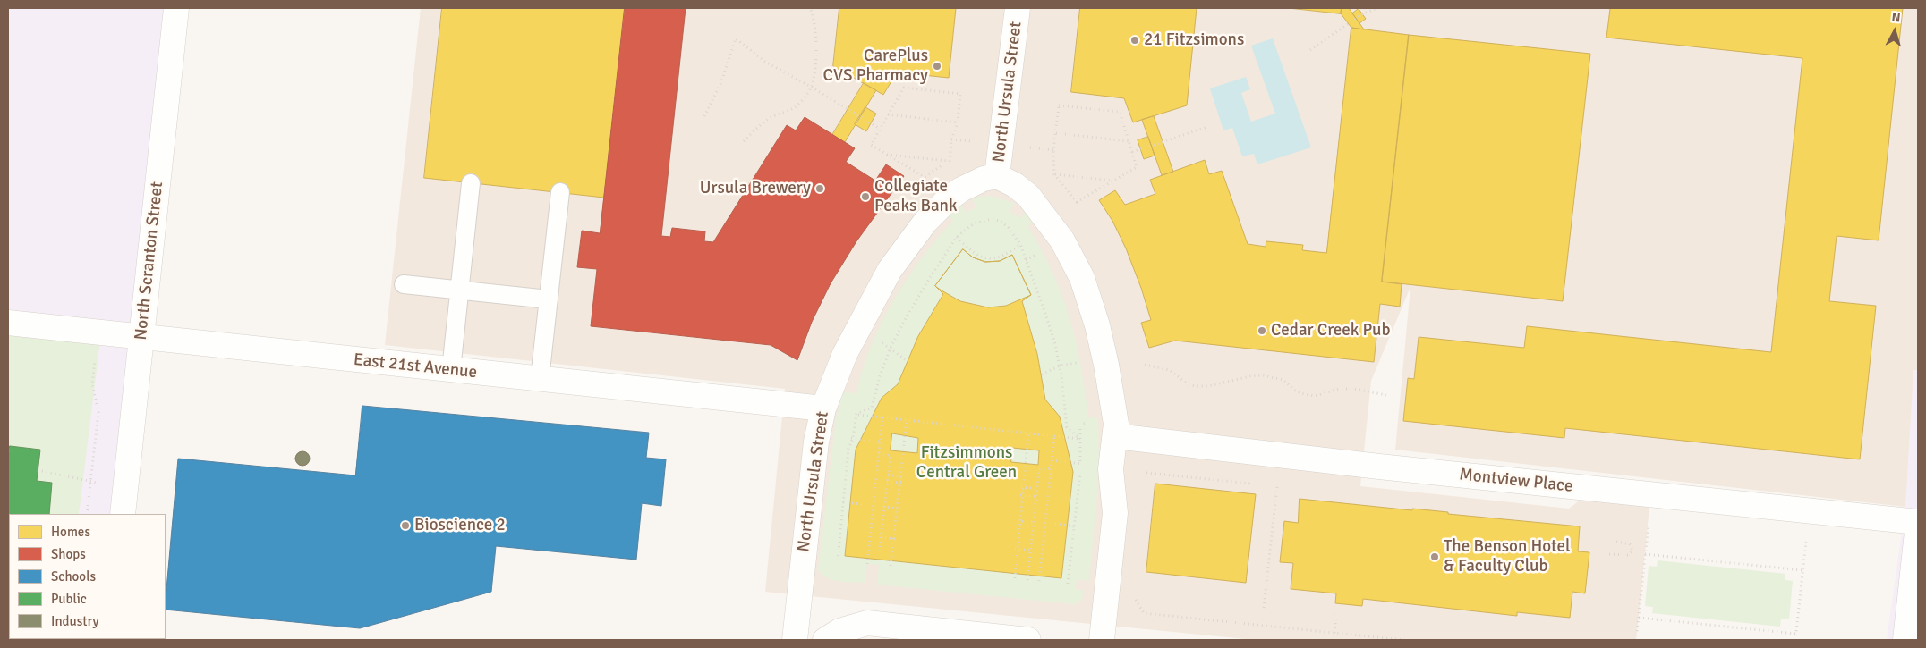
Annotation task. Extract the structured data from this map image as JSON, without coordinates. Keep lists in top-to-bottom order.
{
  "streets": {
    "street": [
      "North Ursula Street",
      "North Scranton Street",
      "East 21st Avenue",
      "Montview Place"
    ]
  },
  "crossings": [
    ["North Ursula Street", "East 21st Avenue"],
    ["North Ursula Street", "Montview Place"],
    ["North Scranton Street", "East 21st Avenue"]
  ],
  "parks": ["Fitzsimmons Central Green"],
  "places": [
    "21 Fitzsimons",
    "CarePlus CVS Pharmacy",
    "Ursula Brewery",
    "Collegiate Peaks Bank",
    "Cedar Creek Pub",
    "Bioscience 2",
    "The Benson Hotel & Faculty Club"
  ],
  "legend": [
    "Homes",
    "Shops",
    "Schools",
    "Public",
    "Industry"
  ],
  "north": "top"
}
